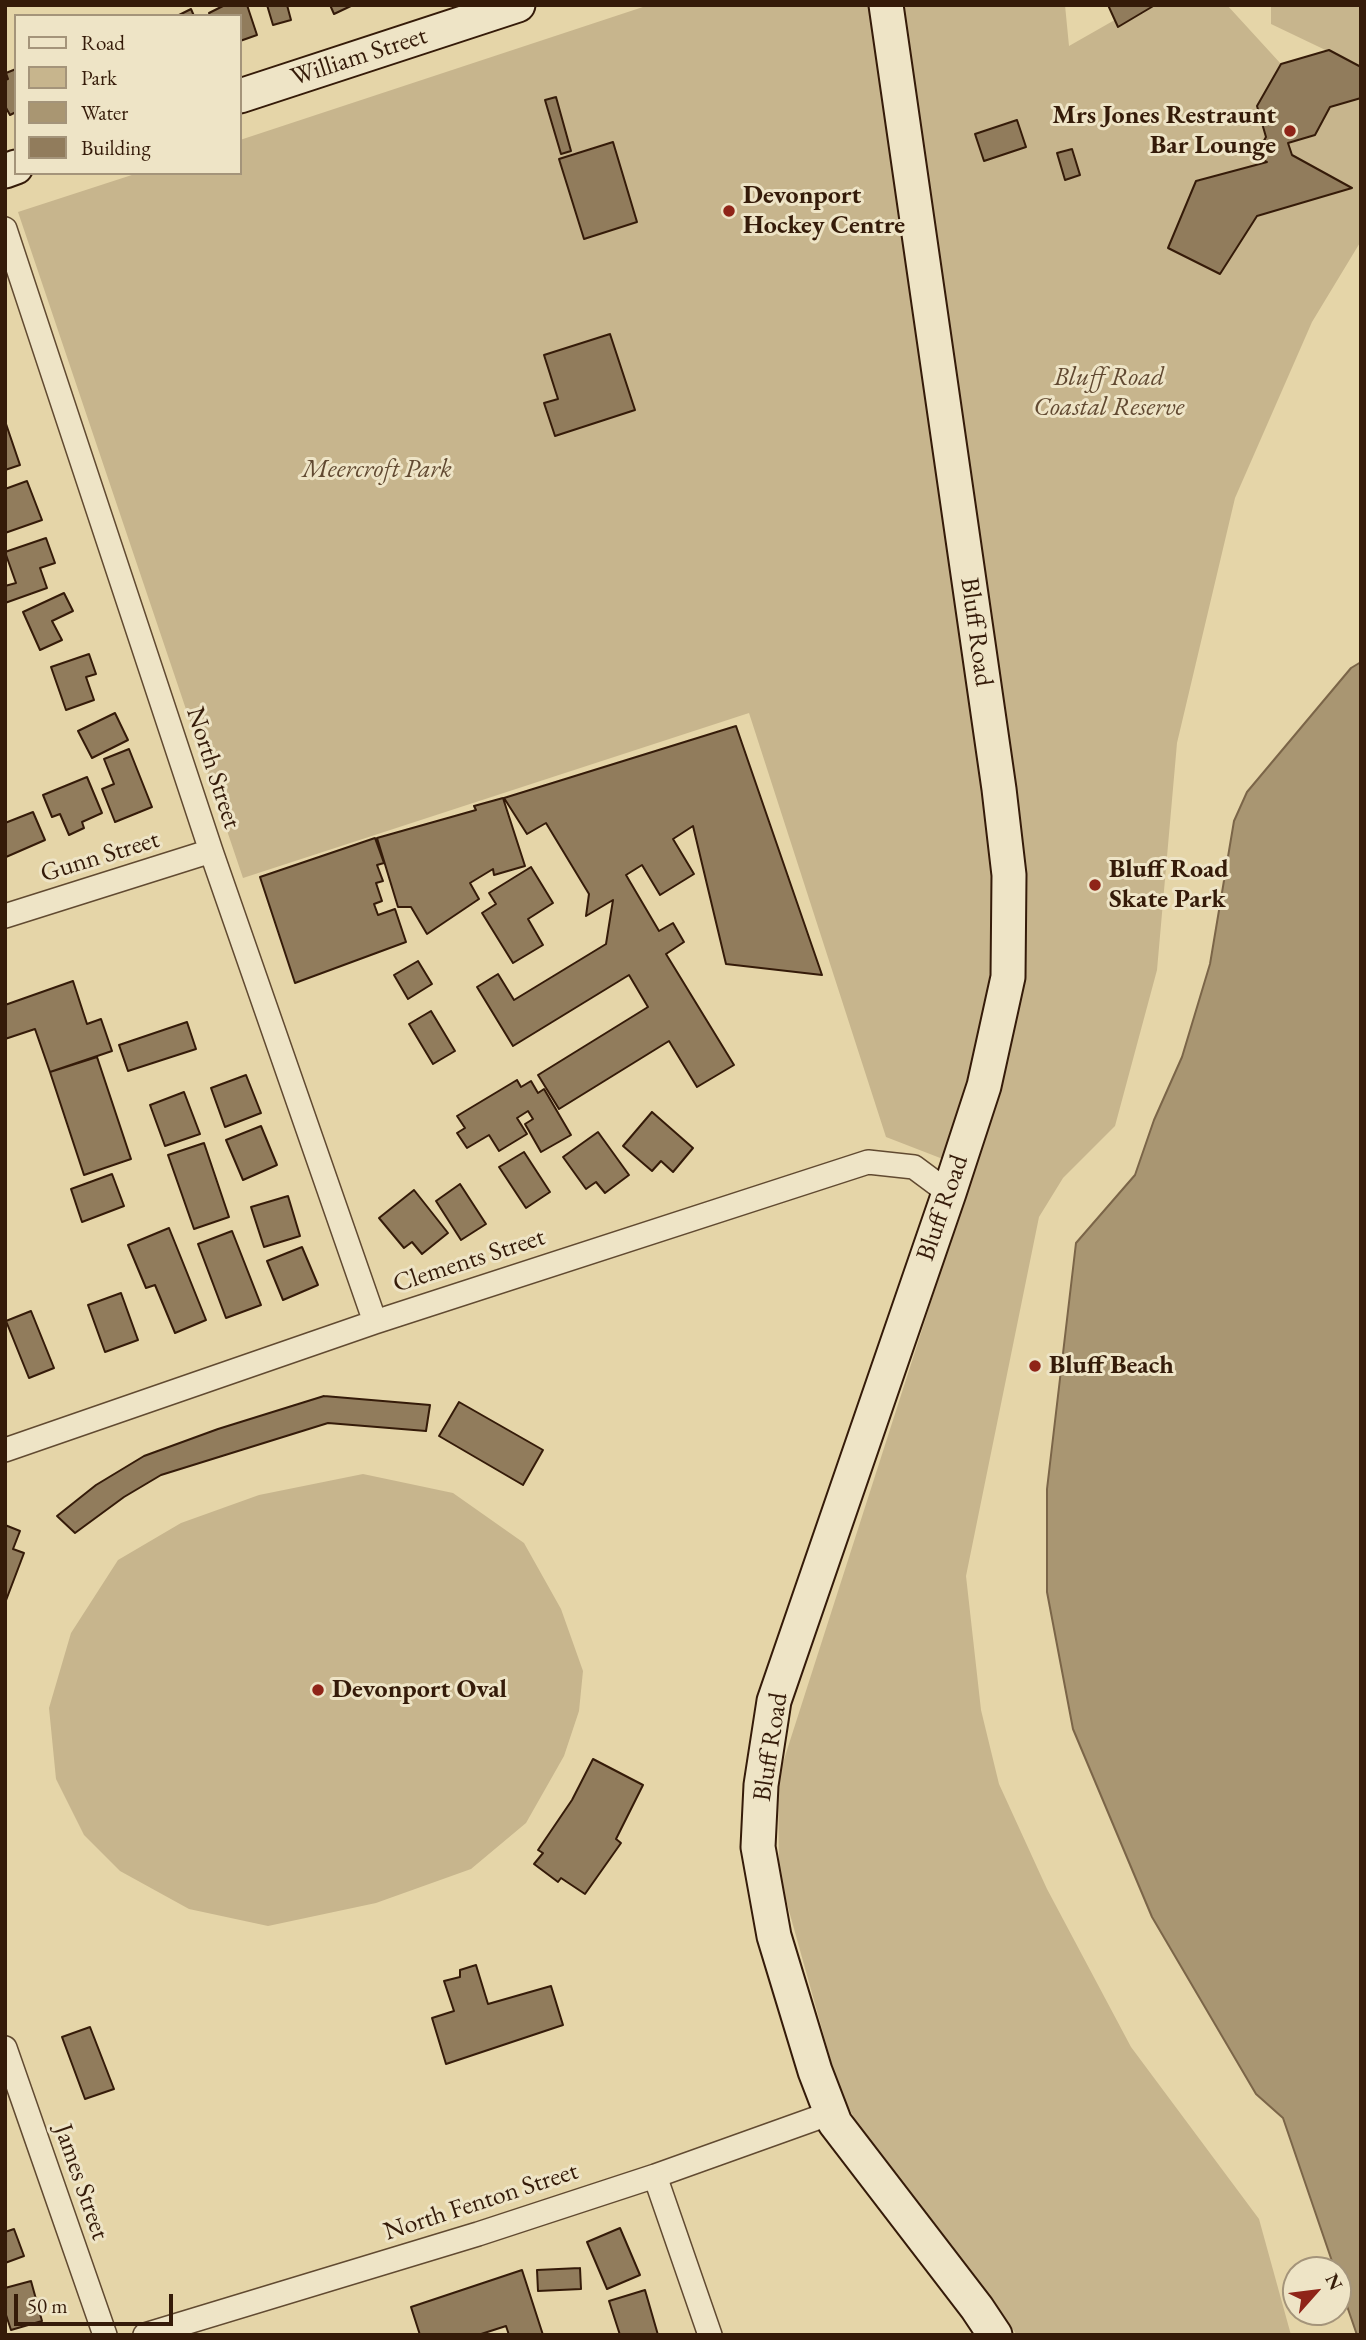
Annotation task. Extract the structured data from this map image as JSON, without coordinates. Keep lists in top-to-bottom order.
{
  "streets": {
    "street": [
      "William Street",
      "Bluff Road",
      "North Street",
      "Gunn Street",
      "Clements Street",
      "James Street",
      "North Fenton Street"
    ]
  },
  "crossings": [
    ["Bluff Road", "Clements Street"],
    ["Bluff Road", "North Fenton Street"],
    ["North Street", "Gunn Street"],
    ["North Street", "Clements Street"]
  ],
  "parks": ["Bluff Road Coastal Reserve", "Meercroft Park"],
  "places": [
    "Mrs Jones Restraunt Bar Lounge",
    "Devonport Hockey Centre",
    "Bluff Road Skate Park",
    "Bluff Beach",
    "Devonport Oval"
  ],
  "legend": [
    "Road",
    "Park",
    "Water",
    "Building"
  ],
  "scale_bar": "50 m",
  "north": "top right"
}
